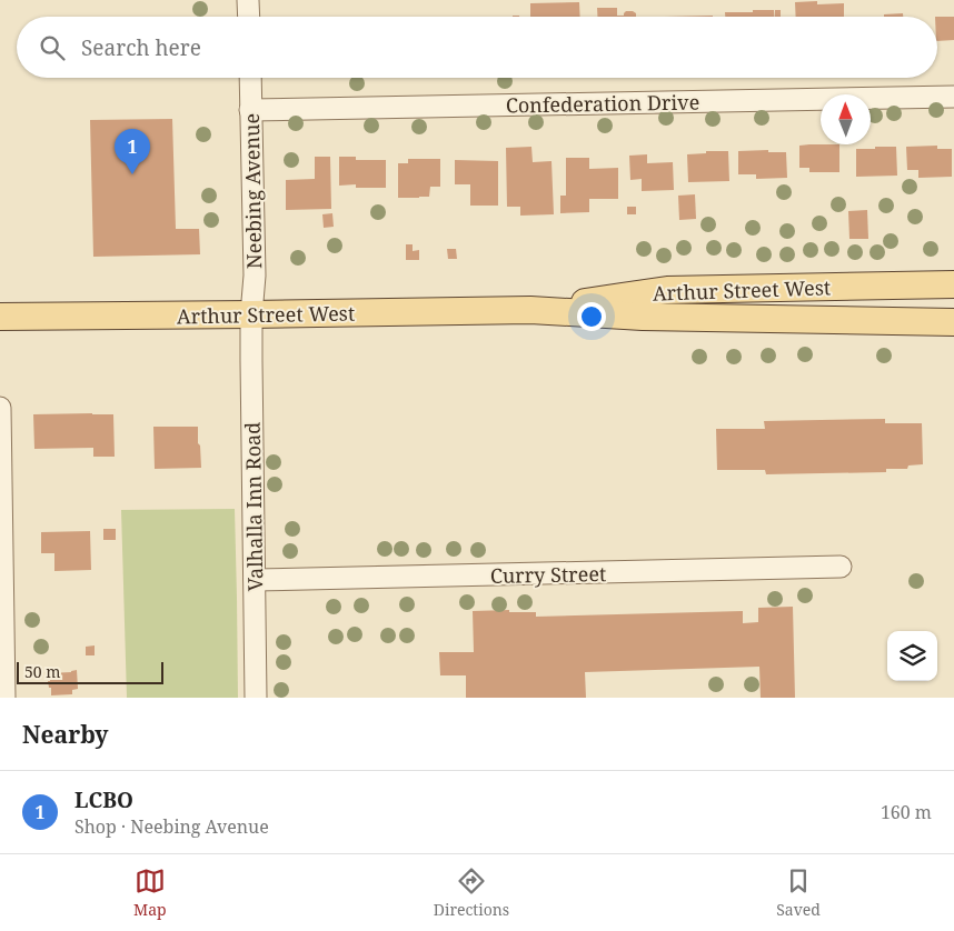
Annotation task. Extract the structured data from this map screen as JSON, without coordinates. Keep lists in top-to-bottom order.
{
  "streets": {
    "main road": ["Arthur Street West"],
    "street": [
      "Confederation Drive",
      "Neebing Avenue",
      "Valhalla Inn Road",
      "Curry Street"
    ]
  },
  "crossings": [
    ["Confederation Drive", "Neebing Avenue"],
    ["Neebing Avenue", "Arthur Street West"],
    ["Neebing Avenue", "Valhalla Inn Road"],
    ["Arthur Street West", "Valhalla Inn Road"],
    ["Valhalla Inn Road", "Curry Street"]
  ],
  "scale_bar": "50 m",
  "north": "top",
  "page": {
    "search": "Search here",
    "pins": "1",
    "scale": "50 m",
    "heading": "Nearby",
    "list": [
      {
        "mark": "1",
        "name": "LCBO",
        "note": "Shop · Neebing Avenue",
        "value": "160 m"
      }
    ],
    "nav": ["Map", "Directions", "Saved"]
  }
}
